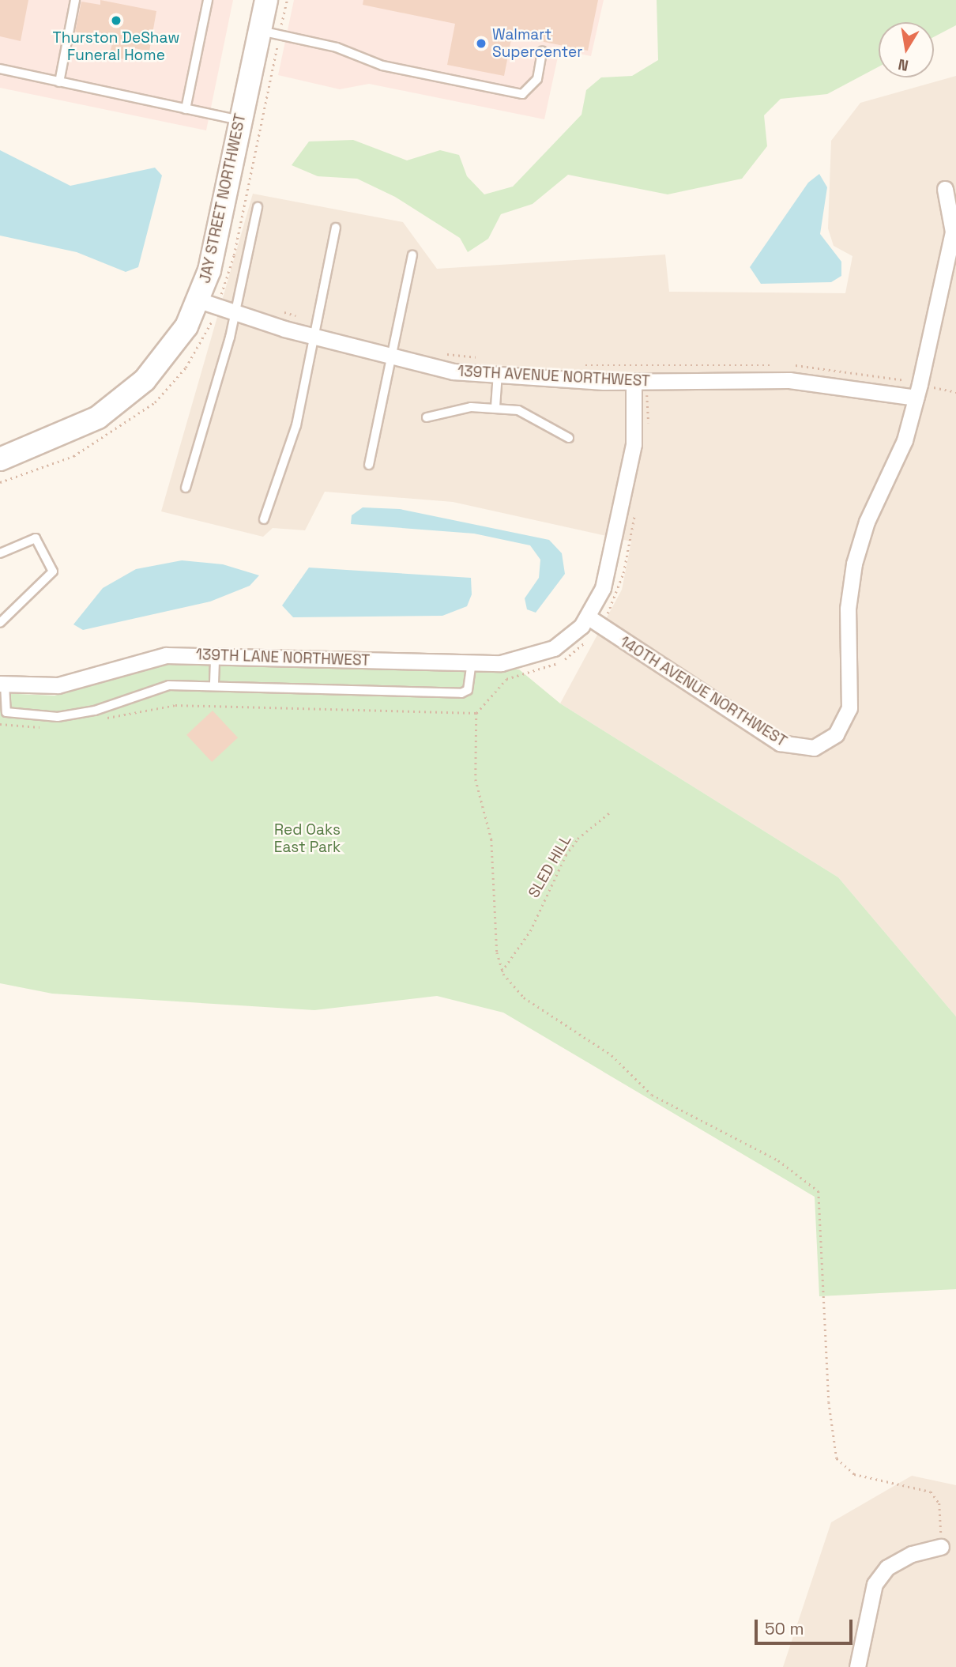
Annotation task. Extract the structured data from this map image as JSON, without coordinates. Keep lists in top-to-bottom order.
{
  "streets": {
    "street": [
      "JAY STREET NORTHWEST",
      "139TH AVENUE NORTHWEST",
      "139TH LANE NORTHWEST",
      "140TH AVENUE NORTHWEST"
    ],
    "path": ["SLED HILL"]
  },
  "crossings": [
    ["JAY STREET NORTHWEST", "139TH AVENUE NORTHWEST"],
    ["139TH AVENUE NORTHWEST", "140TH AVENUE NORTHWEST"],
    ["139TH LANE NORTHWEST", "140TH AVENUE NORTHWEST"]
  ],
  "parks": ["Red Oaks East Park"],
  "places": ["Thurston DeShaw Funeral Home", "Walmart Supercenter"],
  "scale_bar": "50 m",
  "north": "bottom"
}
